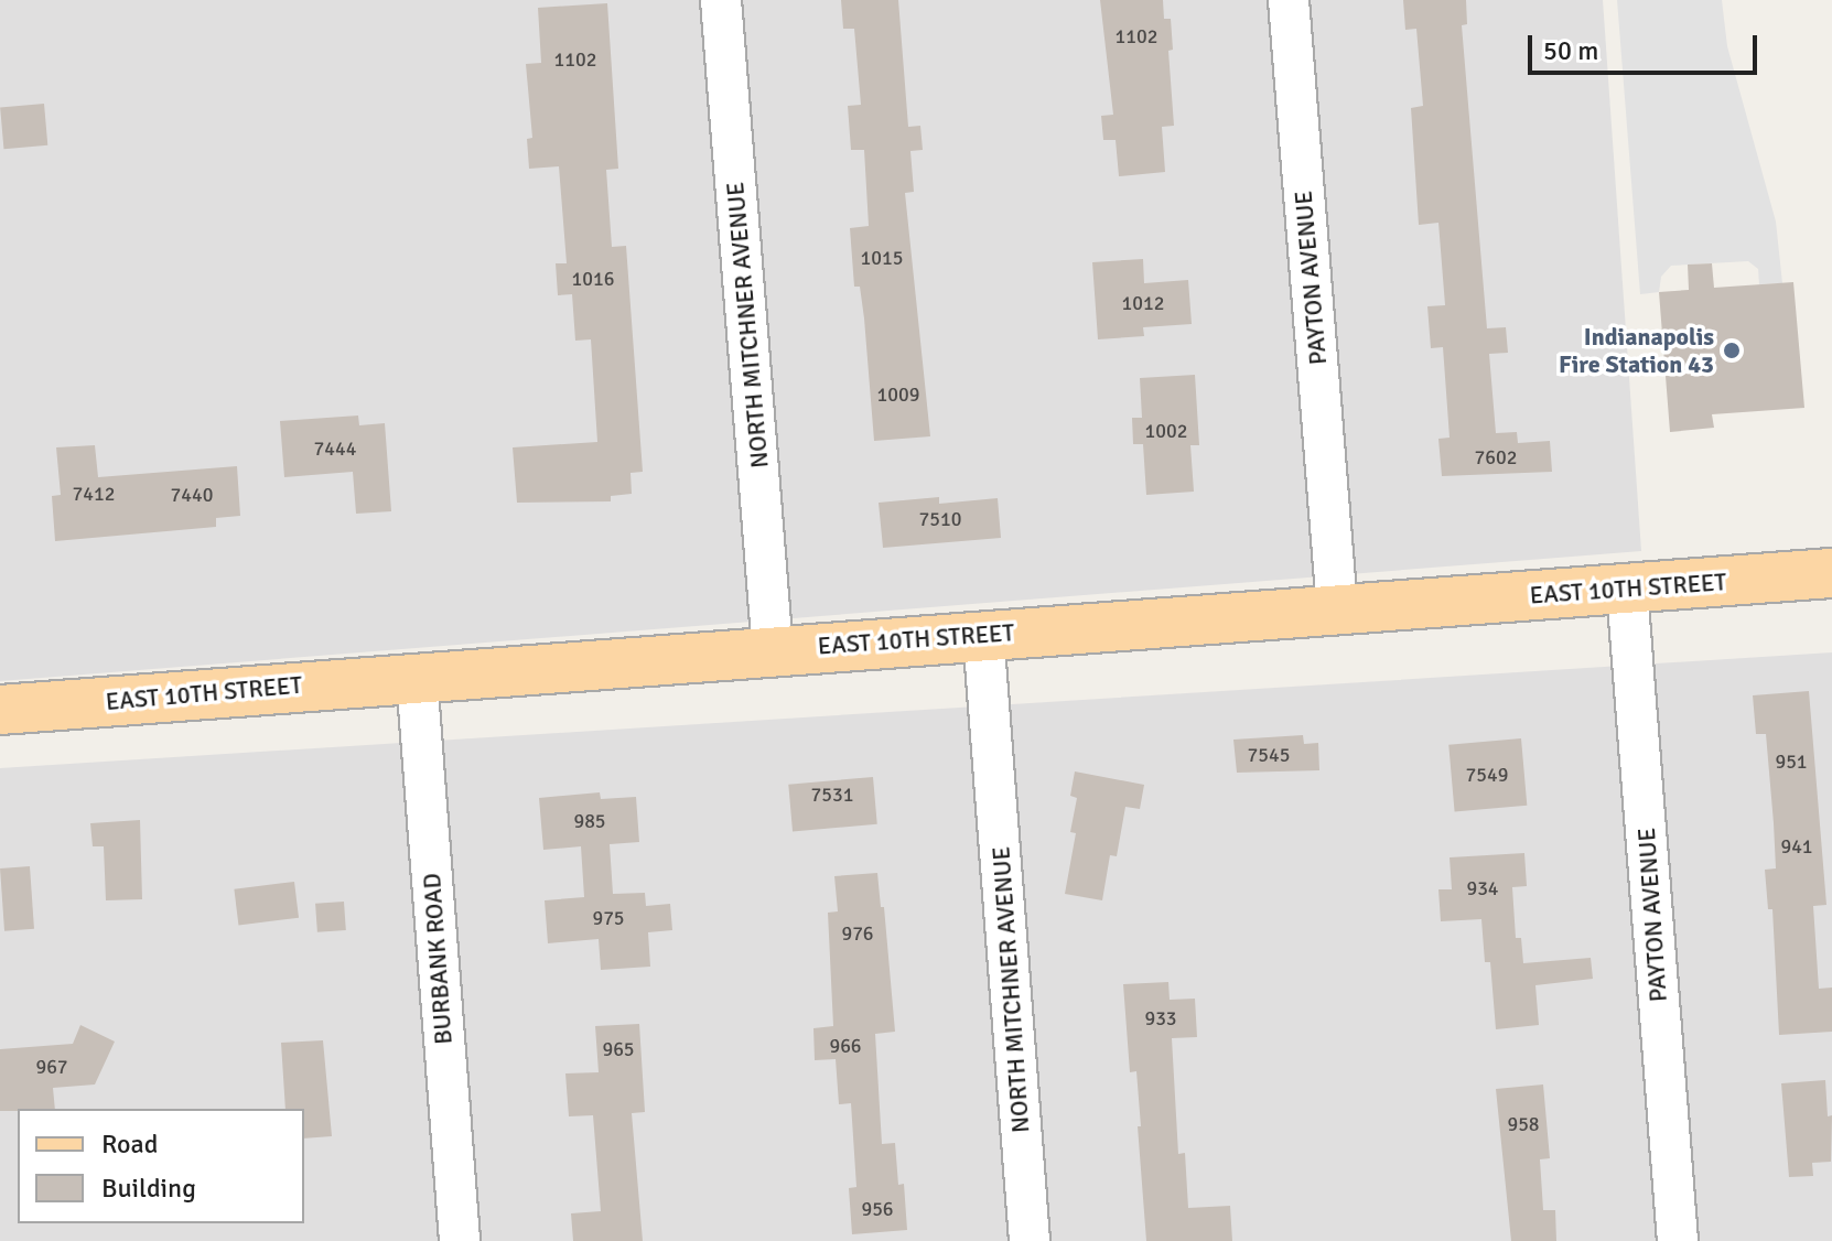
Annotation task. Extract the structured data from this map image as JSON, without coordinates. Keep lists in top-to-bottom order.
{
  "streets": {
    "main road": ["EAST 10TH STREET"],
    "street": ["PAYTON AVENUE", "NORTH MITCHNER AVENUE", "BURBANK ROAD"]
  },
  "crossings": [
    ["PAYTON AVENUE", "EAST 10TH STREET"],
    ["NORTH MITCHNER AVENUE", "EAST 10TH STREET"],
    ["EAST 10TH STREET", "BURBANK ROAD"]
  ],
  "places": ["Indianapolis Fire Station 43"],
  "house_numbers": [
    "1102",
    "1102",
    "1015",
    "1016",
    "1012",
    "1009",
    "1002",
    "7444",
    "7602",
    "7412",
    "7440",
    "7510",
    "7545",
    "951",
    "7549",
    "7531",
    "985",
    "941",
    "934",
    "975",
    "976",
    "933",
    "966",
    "965",
    "967",
    "958",
    "956"
  ],
  "legend": ["Road", "Building"],
  "scale_bar": "50 m"
}
